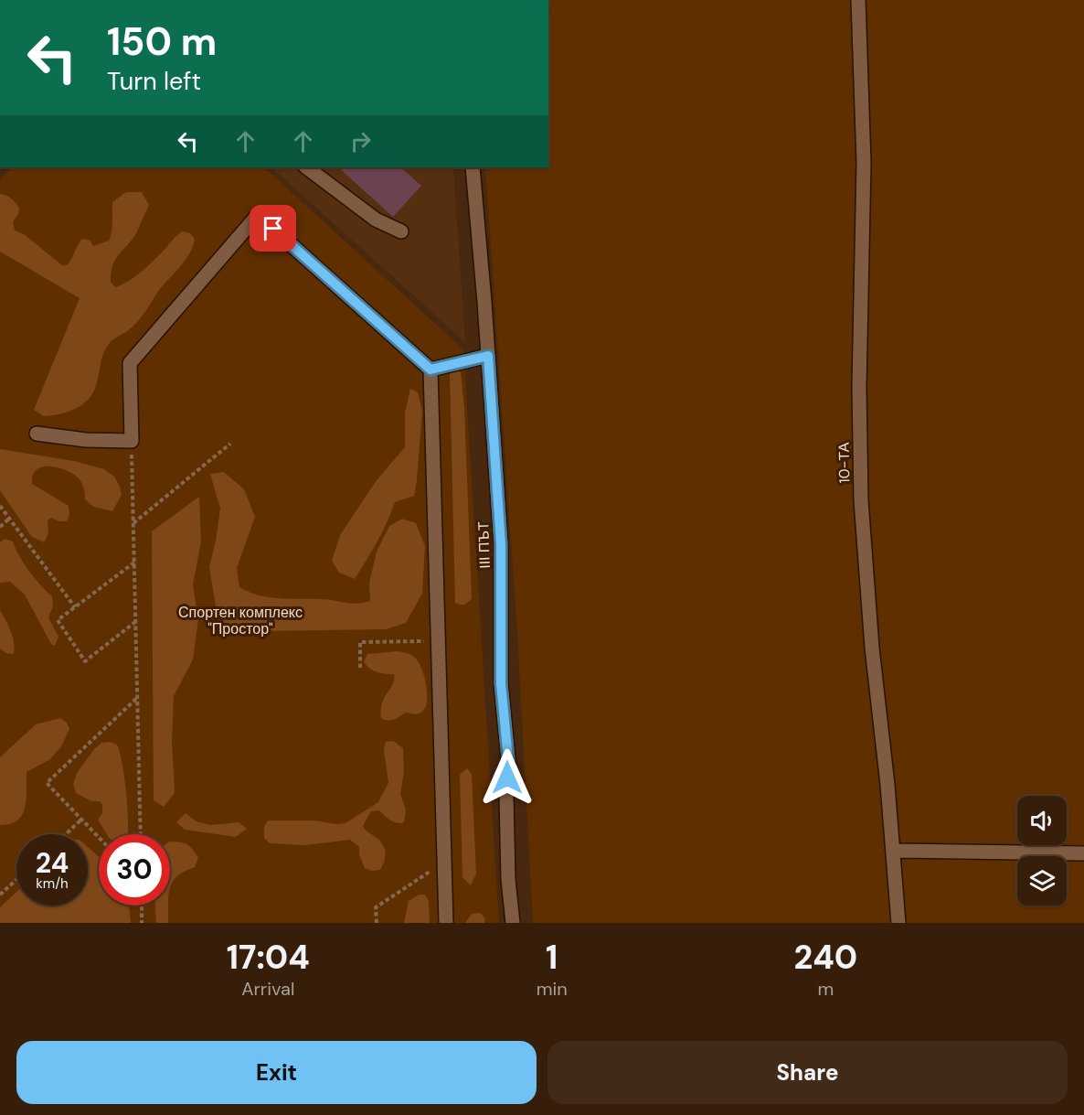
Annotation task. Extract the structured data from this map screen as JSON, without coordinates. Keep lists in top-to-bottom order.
{
  "streets": {
    "street": ["10-ТА", "ІІІ ПЪТ"]
  },
  "parks": ["Спортен комплекс \"Простор\""],
  "page": {
    "turn": ["150 m", "Turn left"],
    "speed": "24 km/h",
    "limit": "30",
    "eta": [
      "17:04",
      "Arrival",
      "1",
      "min",
      "240",
      "m"
    ],
    "buttons": ["Exit", "Share"]
  }
}
